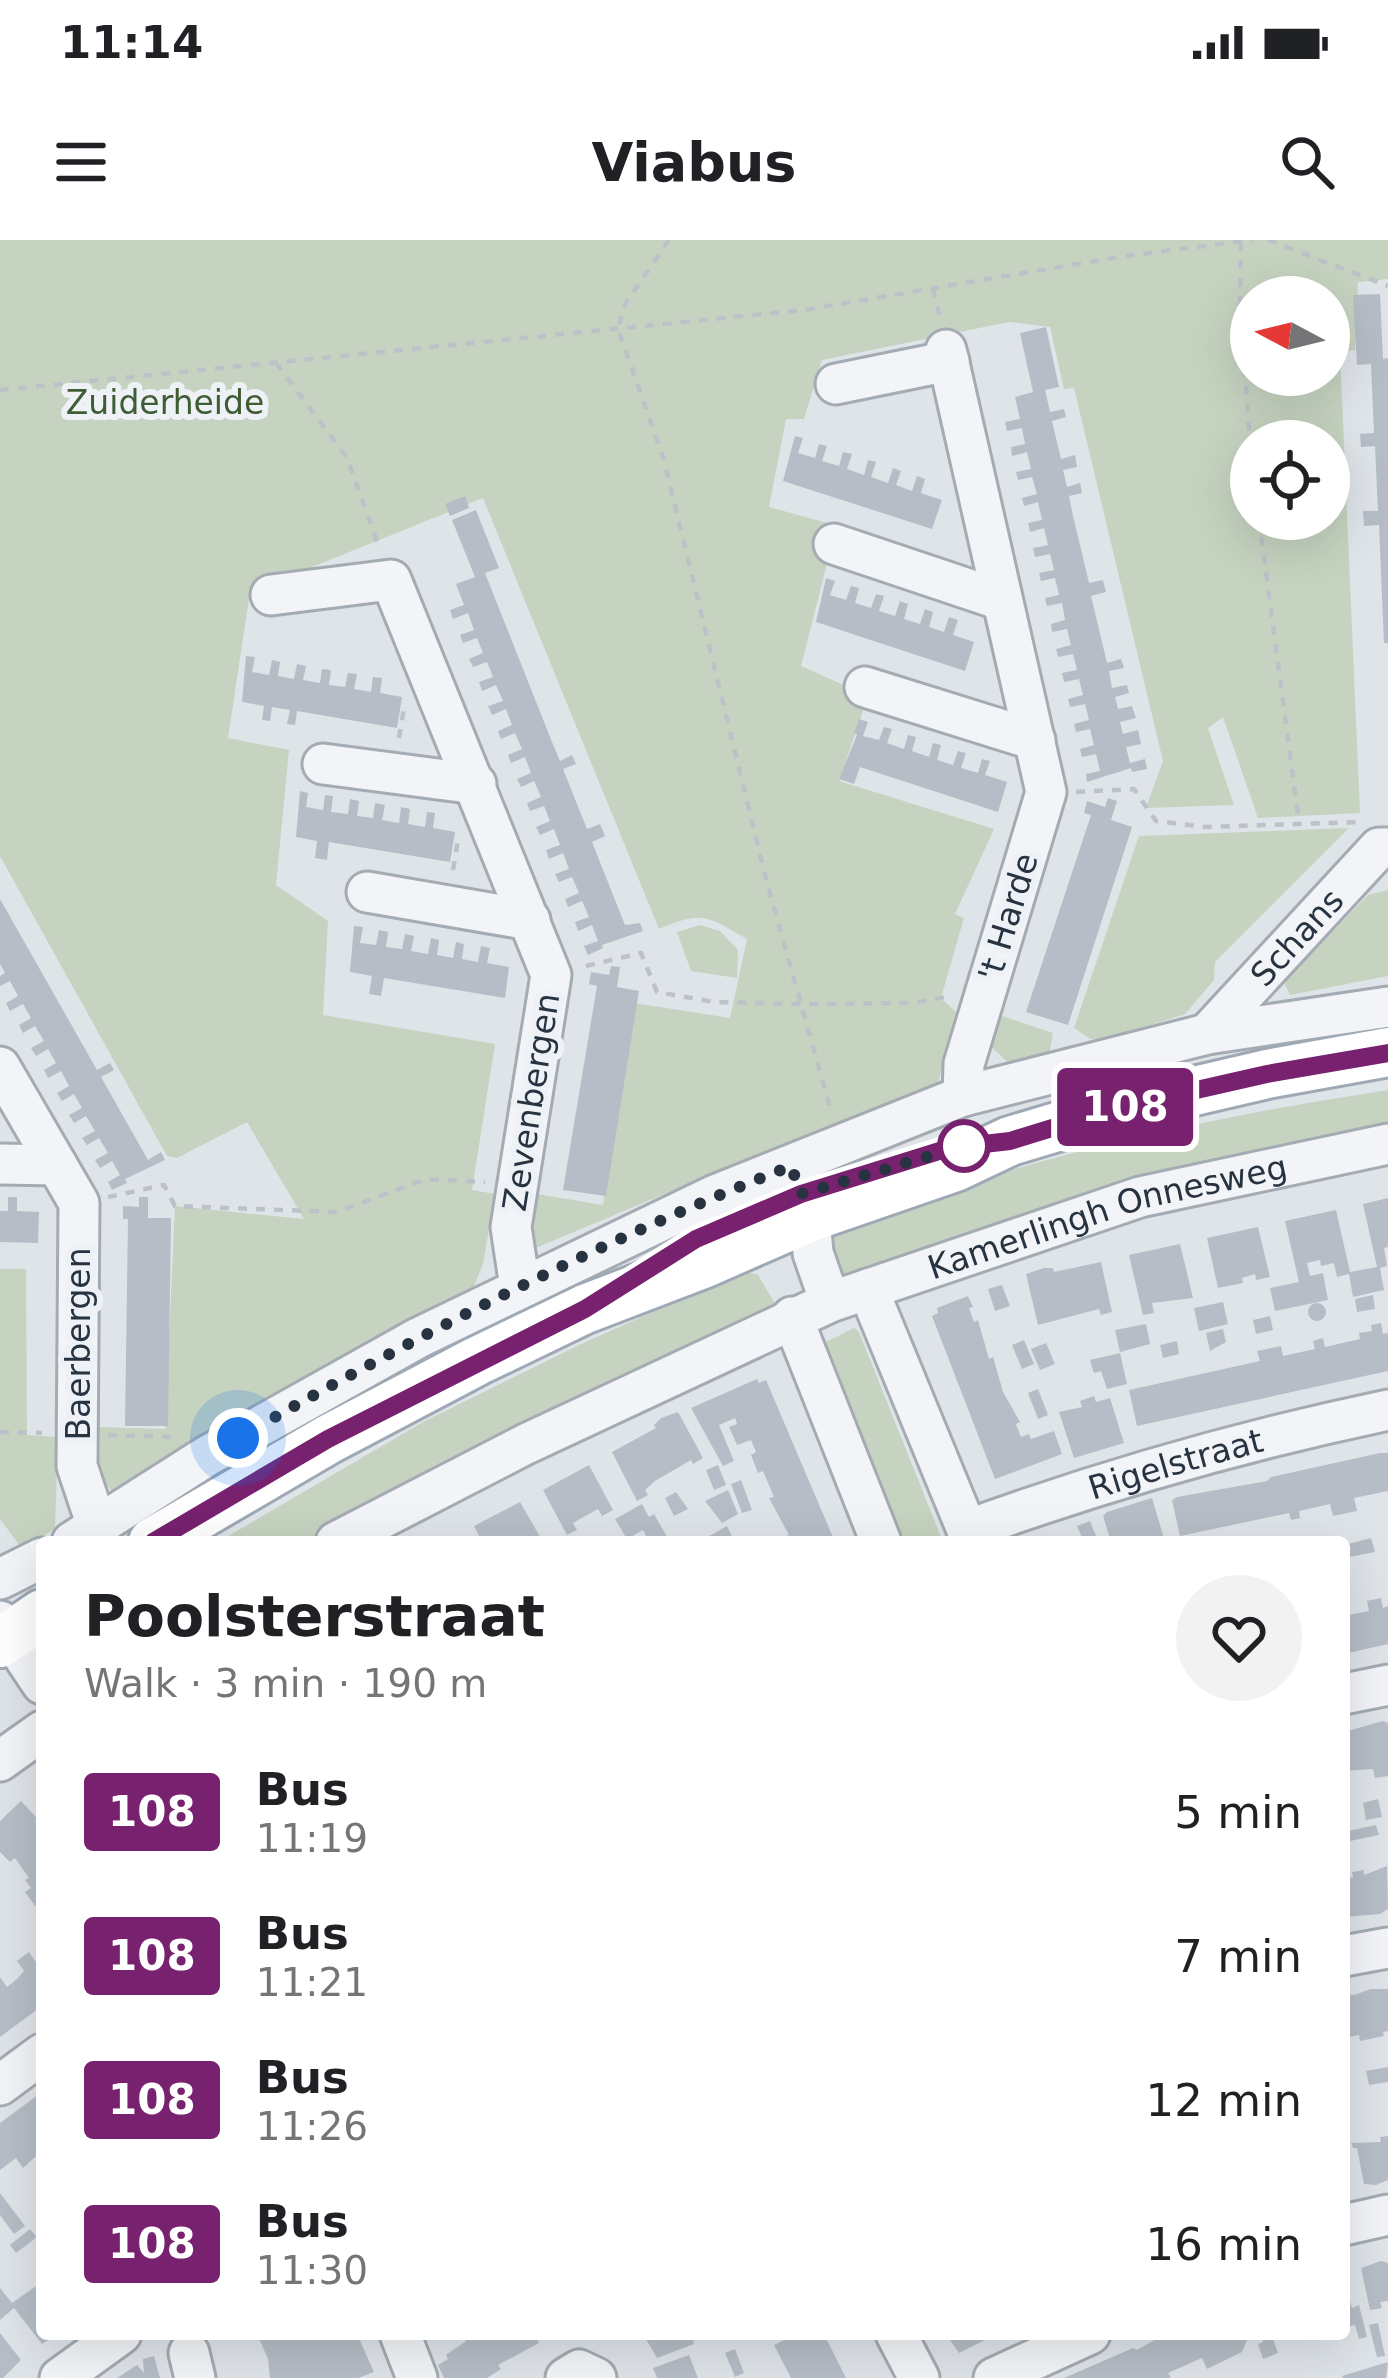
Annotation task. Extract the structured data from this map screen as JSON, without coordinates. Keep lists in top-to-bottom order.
{
  "streets": {
    "street": [
      "'t Harde",
      "Schans",
      "Zevenbergen",
      "Kamerlingh Onnesweg",
      "Baerbergen",
      "Rigelstraat"
    ]
  },
  "parks": ["Zuiderheide"],
  "lines": ["bus line 108"],
  "north": "left",
  "page": {
    "status": "11:14",
    "header": "Viabus",
    "on_map": "108",
    "heading": ["Poolsterstraat", "Walk · 3 min · 190 m"],
    "list": [
      {
        "mark": "108",
        "name": "Bus",
        "note": "11:19",
        "value": "5 min"
      },
      {
        "mark": "108",
        "name": "Bus",
        "note": "11:21",
        "value": "7 min"
      },
      {
        "mark": "108",
        "name": "Bus",
        "note": "11:26",
        "value": "12 min"
      },
      {
        "mark": "108",
        "name": "Bus",
        "note": "11:30",
        "value": "16 min"
      }
    ]
  }
}
